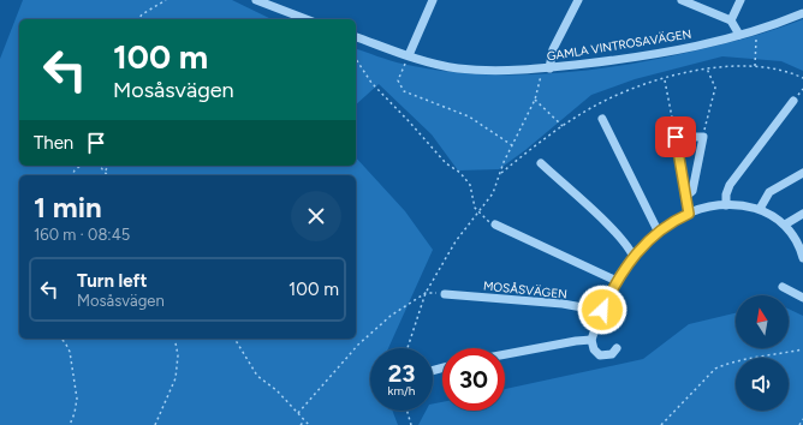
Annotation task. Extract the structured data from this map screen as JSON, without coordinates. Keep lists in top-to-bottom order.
{
  "streets": {
    "street": ["GAMLA VINTROSAVÄGEN", "MOSÅSVÄGEN"]
  },
  "north": "top",
  "page": {
    "turn": ["100 m", "Mosåsvägen"],
    "then": "Then",
    "heading": ["1 min", "160 m · 08:45"],
    "list": [
      {
        "name": "Turn left",
        "note": "Mosåsvägen",
        "value": "100 m"
      }
    ],
    "speed": "23 km/h",
    "limit": "30"
  }
}
